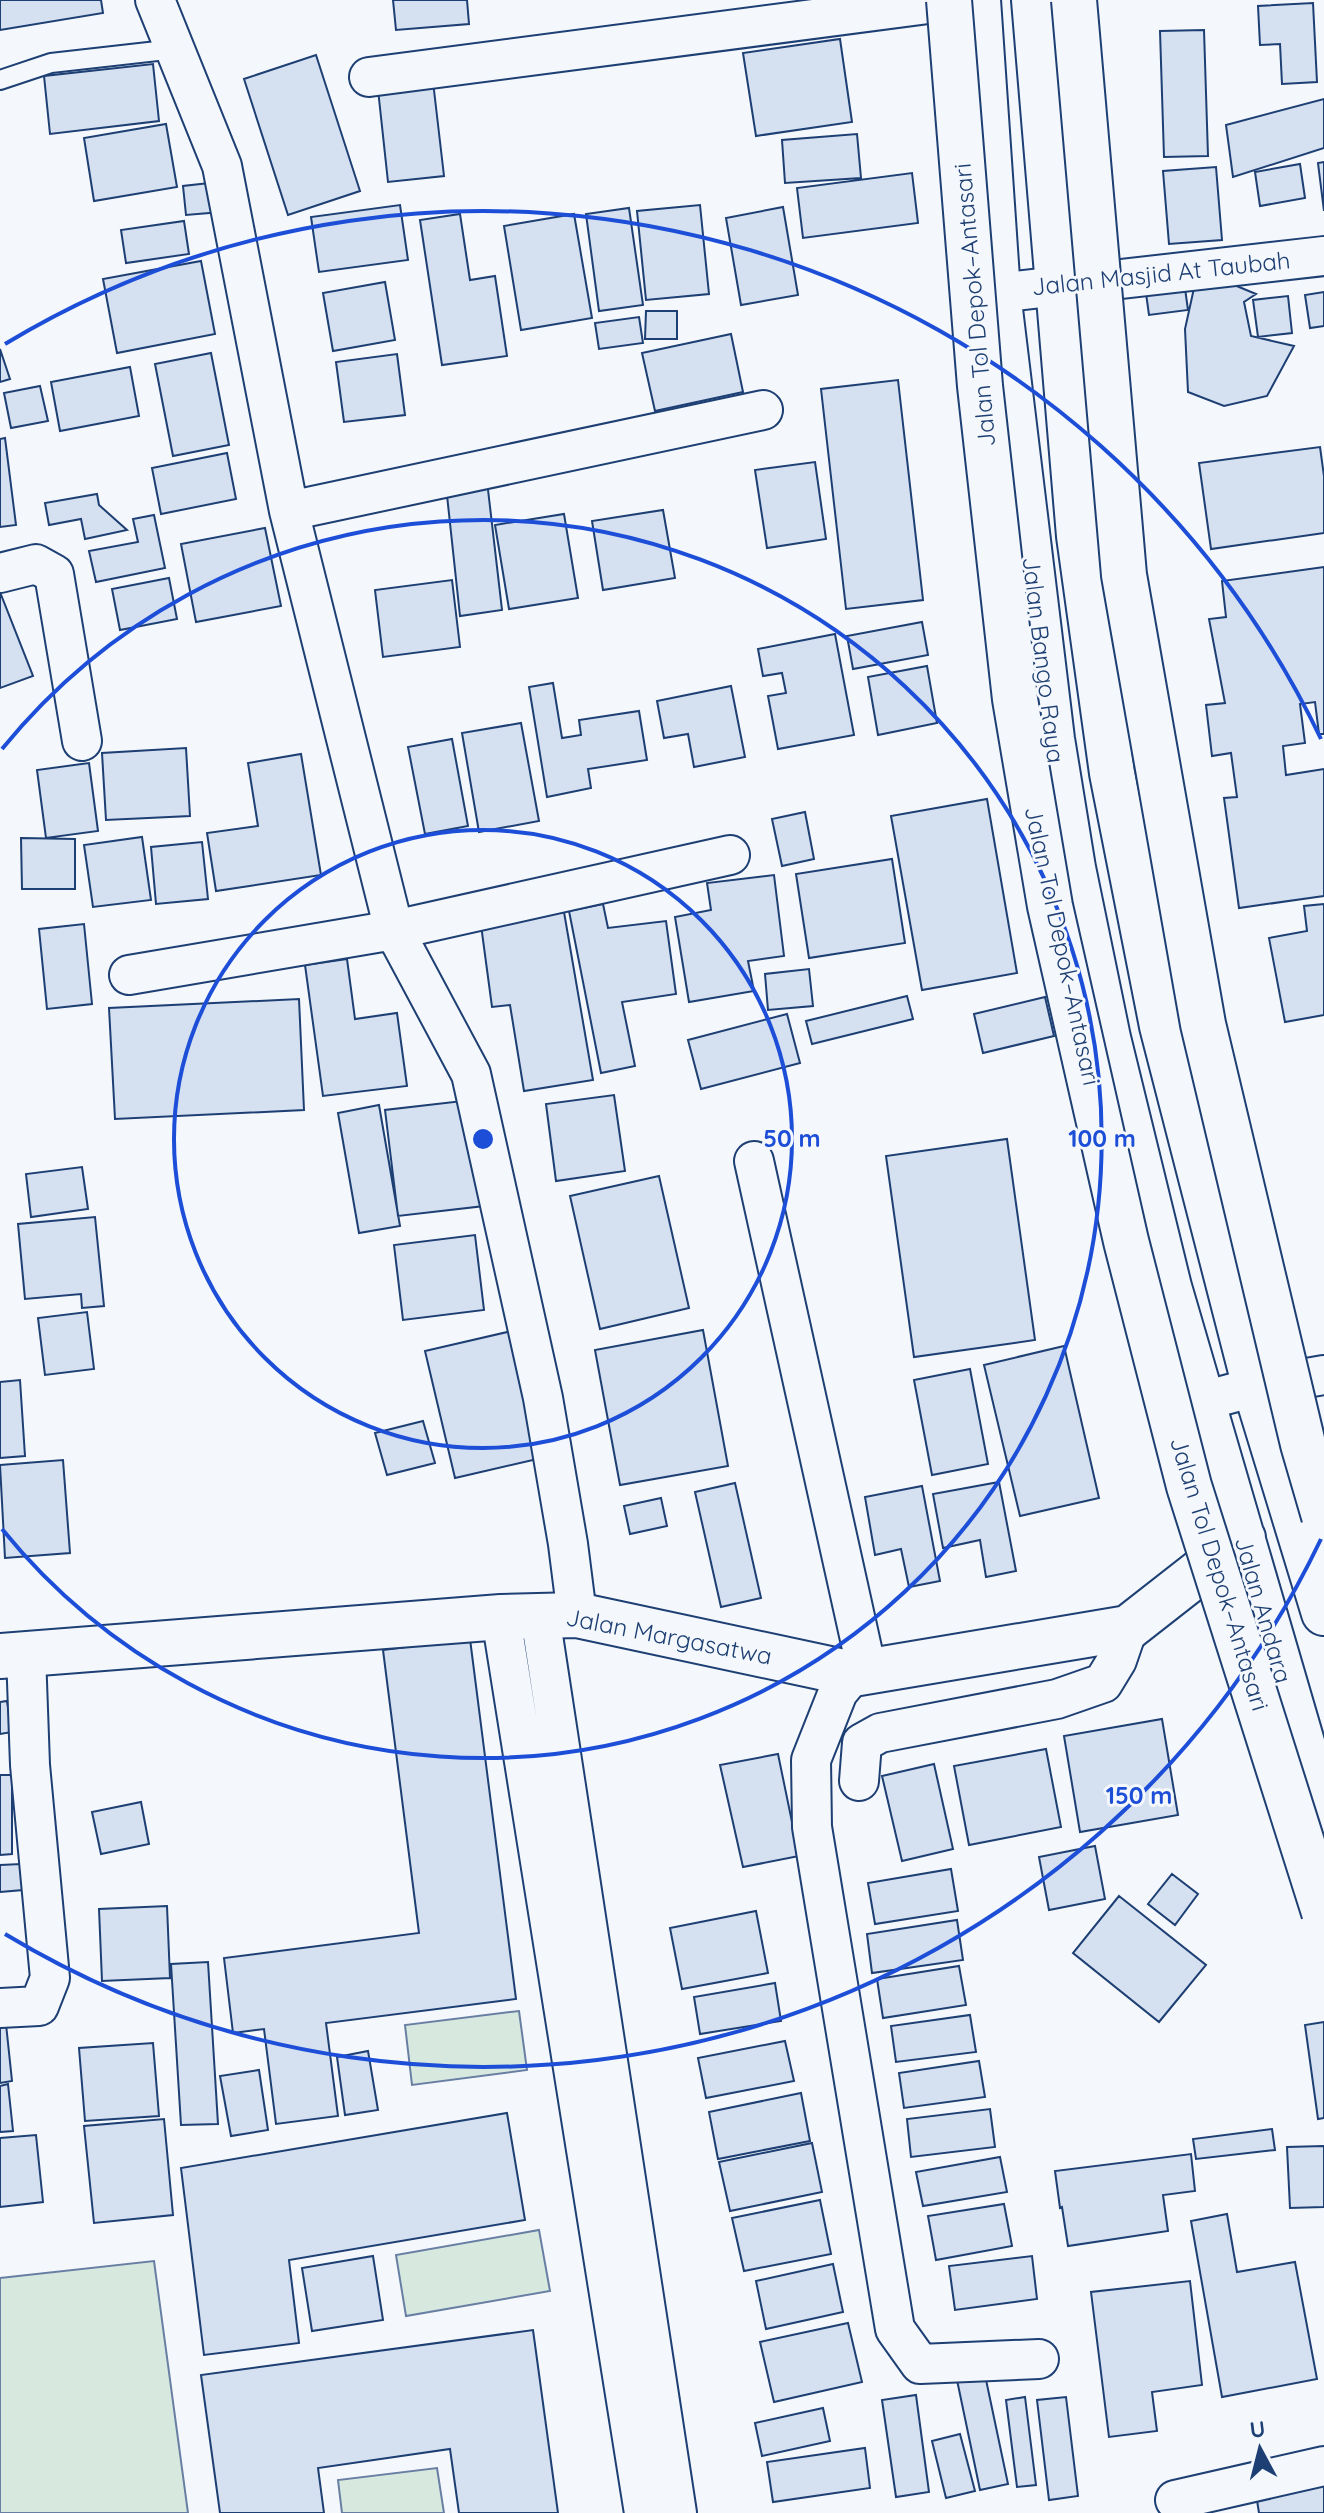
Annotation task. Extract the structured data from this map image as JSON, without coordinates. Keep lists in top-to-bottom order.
{
  "streets": {
    "main road": [
      "Jalan Tol Depok–Antasari",
      "Jalan Bango Raya",
      "Jalan Andara",
      "Jalan Margasatwa"
    ],
    "street": ["Jalan Masjid At Taubah"]
  },
  "crossings": [
    ["Jalan Masjid At Taubah", "Jalan Bango Raya"],
    ["Jalan Bango Raya", "Jalan Andara"],
    ["Jalan Andara", "Jalan Margasatwa"]
  ],
  "north": "top",
  "rings": ["50 m", "100 m", "150 m"]
}
